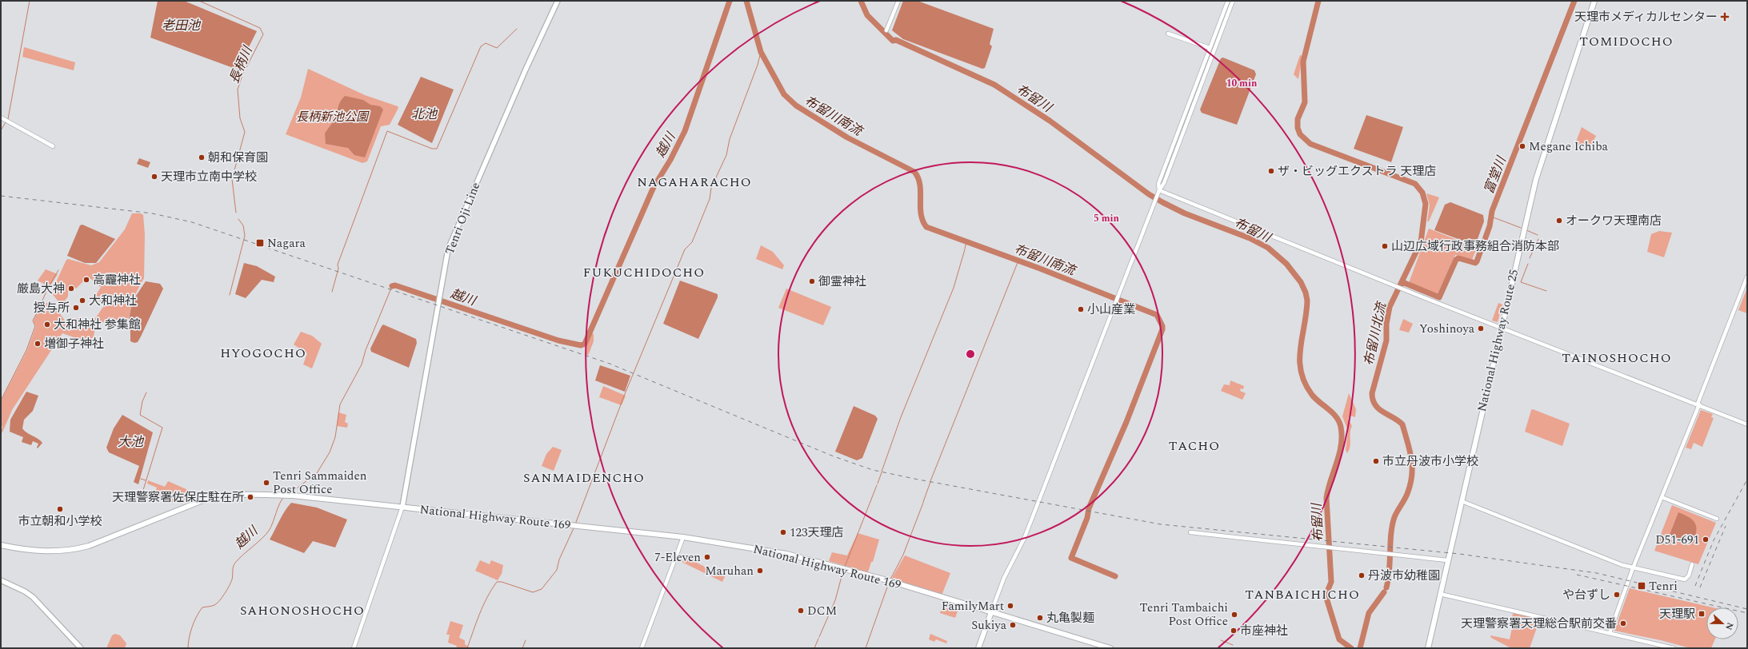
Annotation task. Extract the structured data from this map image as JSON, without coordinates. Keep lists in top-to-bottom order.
{
  "streets": {
    "highway": ["National Highway Route 25", "National Highway Route 169"],
    "main road": ["Tenri Oji Line"]
  },
  "crossings": [
    ["Tenri Oji Line", "National Highway Route 169"]
  ],
  "districts": [
    "TOMIDOCHO",
    "NAGAHARACHO",
    "FUKUCHIDOCHO",
    "HYOGOCHO",
    "TAINOSHOCHO",
    "TACHO",
    "SANMAIDENCHO",
    "TANBAICHICHO",
    "SAHONOSHOCHO"
  ],
  "water": [
    "老田池",
    "長柄川",
    "布留川",
    "北池",
    "布留川南流",
    "越川",
    "富堂川",
    "布留川北流",
    "大池"
  ],
  "parks": ["長柄新池公園"],
  "places": {
    "health": ["天理市メディカルセンター"],
    "other": [
      "Megane Ichiba",
      "朝和保育園",
      "ザ・ビッグエクストラ 天理店",
      "天理市立南中学校",
      "オークワ天理南店",
      "山辺広域行政事務組合消防本部",
      "高龗神社",
      "御霊神社",
      "厳島大神",
      "大和神社",
      "授与所",
      "小山産業",
      "大和神社 参集館",
      "Yoshinoya",
      "増御子神社",
      "市立丹波市小学校",
      "Tenri Sammaiden Post Office",
      "天理警察署佐保庄駐在所",
      "市立朝和小学校",
      "123天理店",
      "D51-691",
      "7-Eleven",
      "Maruhan",
      "丹波市幼稚園",
      "や台ずし",
      "FamilyMart",
      "DCM",
      "Tenri Tambaichi Post Office",
      "丸亀製麺",
      "天理警察署天理総合駅前交番",
      "Sukiya",
      "市座神社"
    ],
    "transit": ["Nagara", "Tenri", "天理駅"]
  },
  "north": "right",
  "rings": ["10 min", "5 min"]
}
